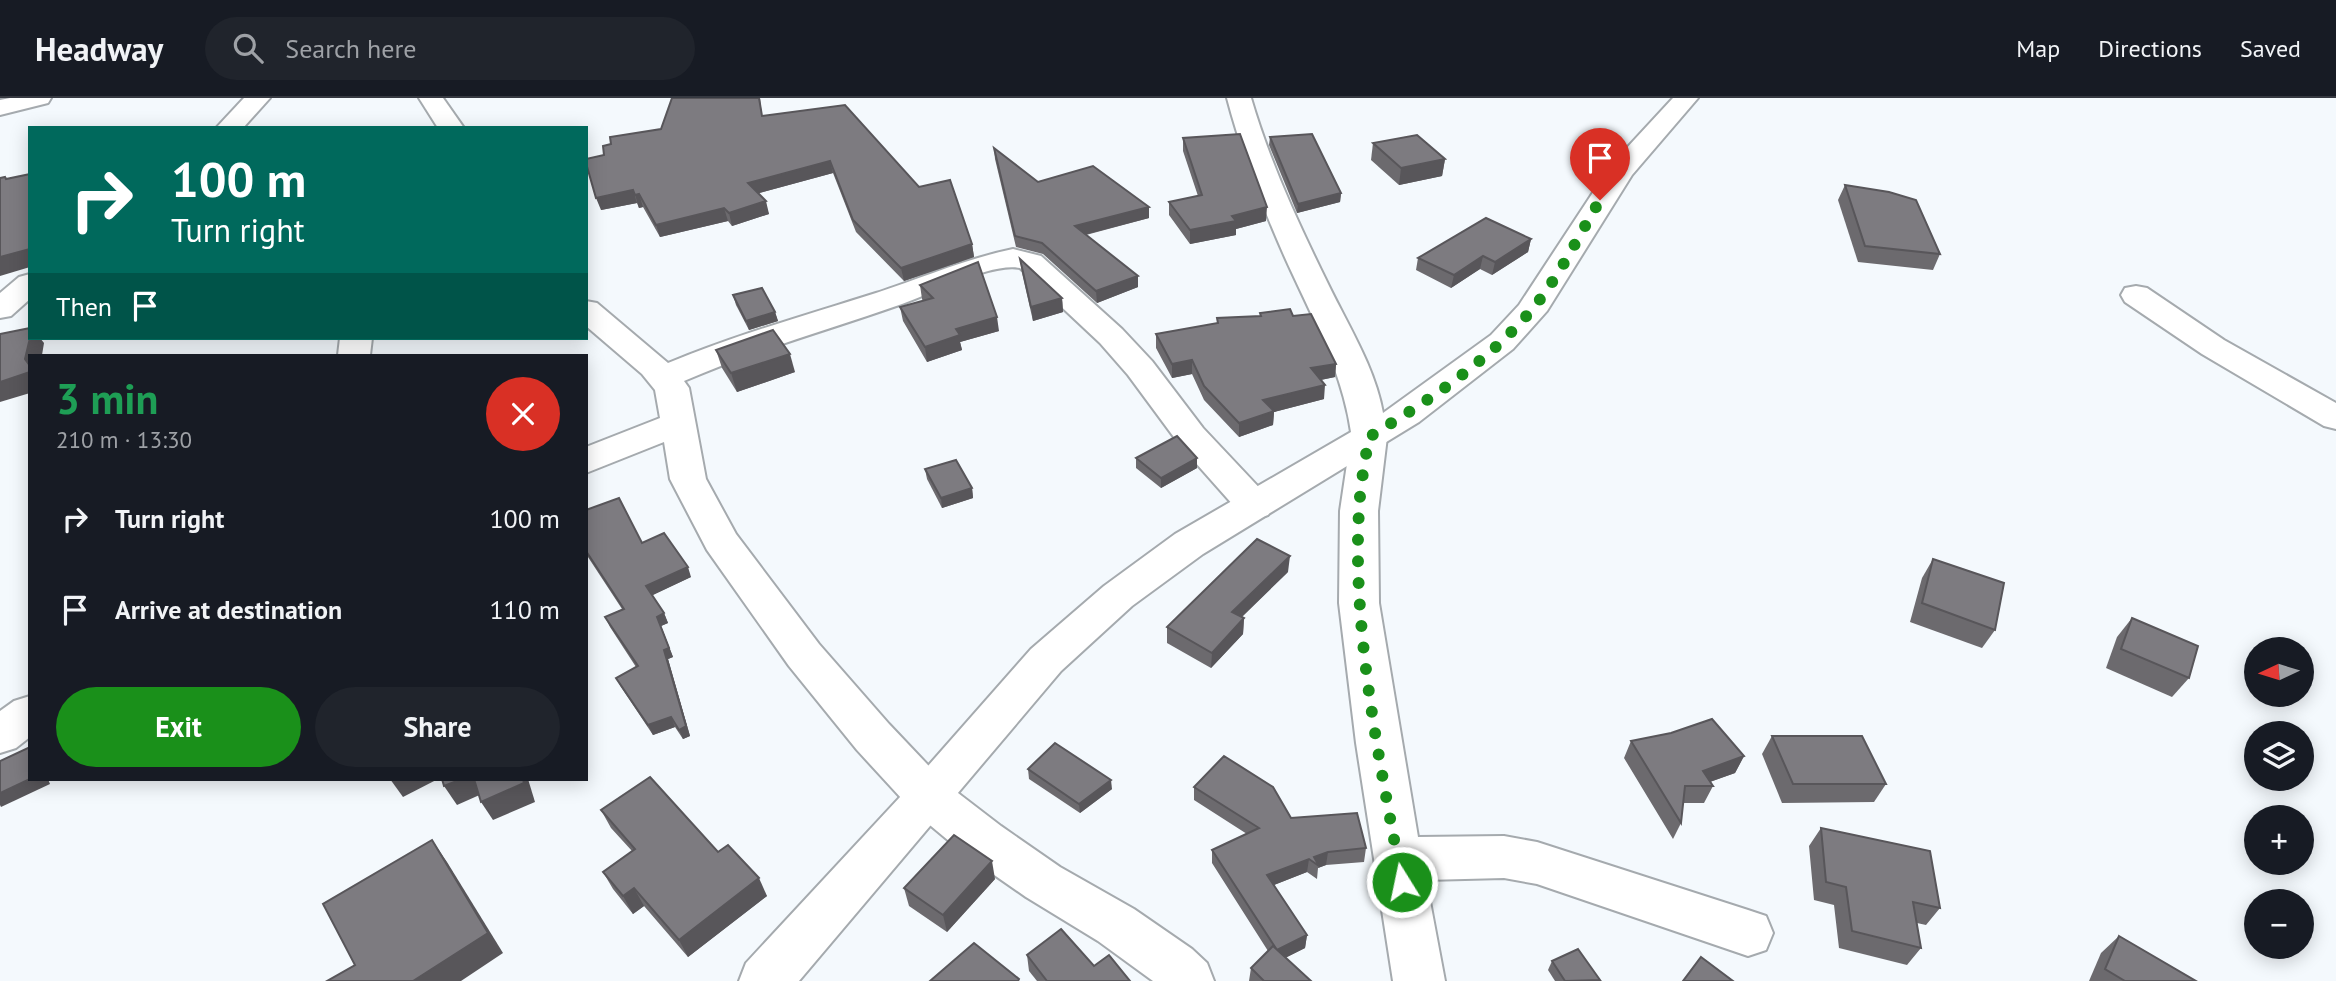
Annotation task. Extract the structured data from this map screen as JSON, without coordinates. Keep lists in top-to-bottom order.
{
  "north": "left",
  "page": {
    "header": "Headway",
    "search": "Search here",
    "nav": ["Map", "Directions", "Saved"],
    "turn": ["100 m", "Turn right"],
    "then": "Then",
    "heading": ["3 min", "210 m · 13:30"],
    "list": [
      {
        "name": "Turn right",
        "value": "100 m"
      },
      {
        "name": "Arrive at destination",
        "value": "110 m"
      }
    ],
    "map_buttons": ["+", "−"],
    "buttons": ["Exit", "Share"]
  }
}
